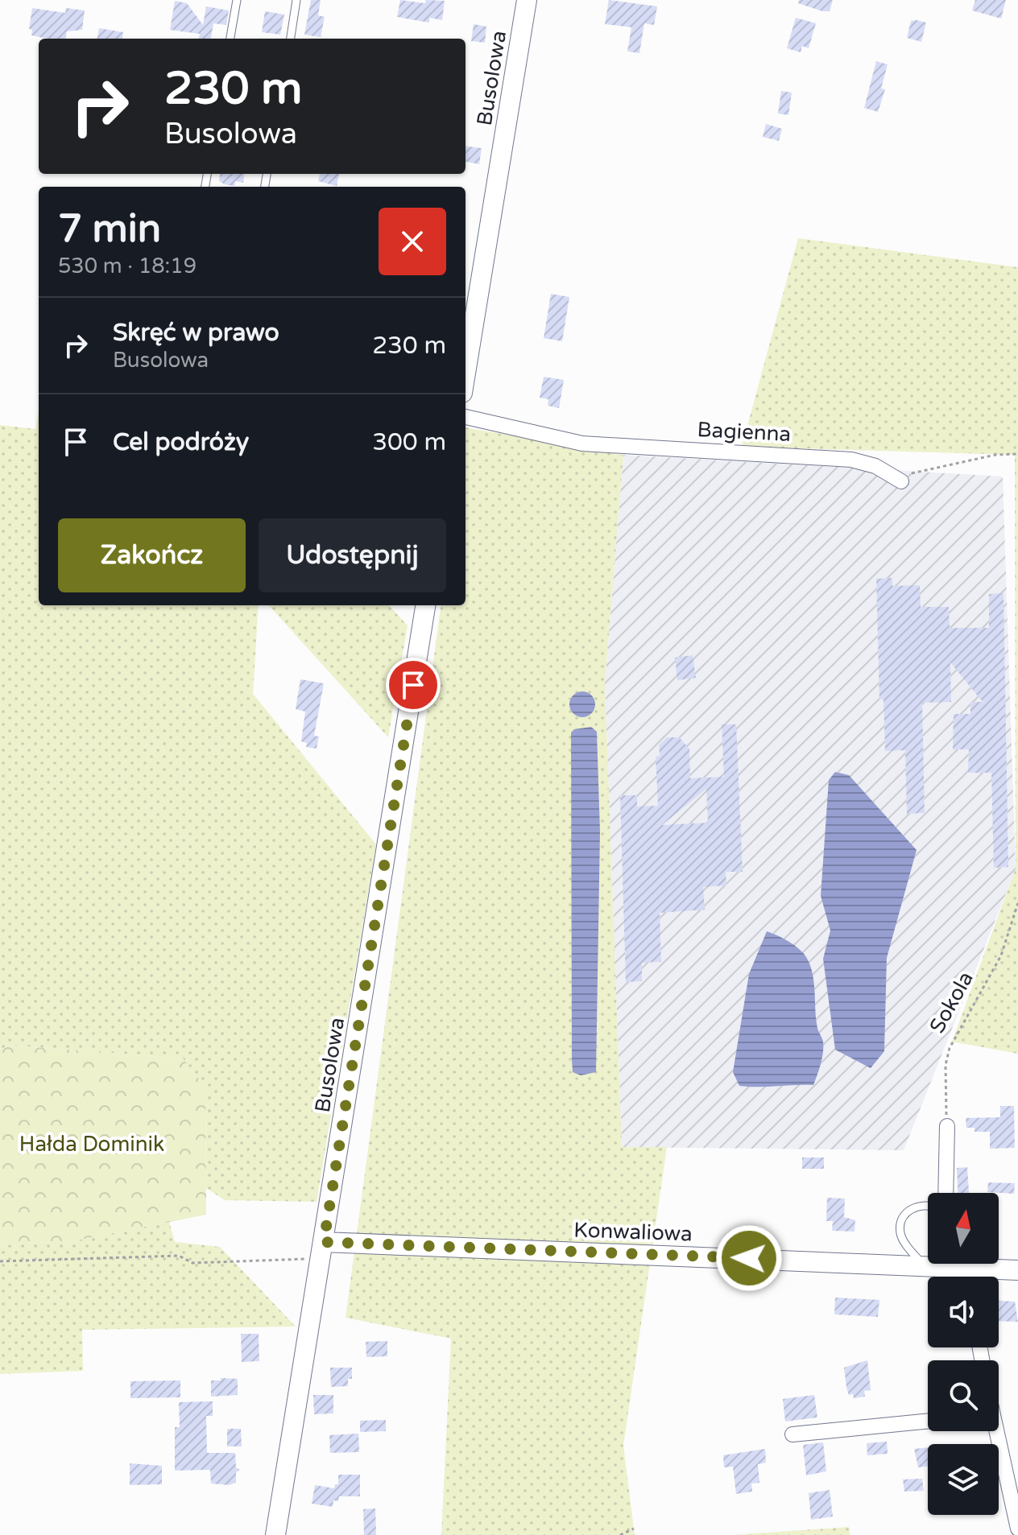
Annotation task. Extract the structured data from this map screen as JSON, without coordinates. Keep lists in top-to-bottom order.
{
  "streets": {
    "street": ["Busolowa", "Bagienna", "Konwaliowa"],
    "path": ["Sokola"]
  },
  "crossings": [
    ["Busolowa", "Konwaliowa"]
  ],
  "parks": ["Hałda Dominik"],
  "north": "top",
  "page": {
    "turn": ["230 m", "Busolowa"],
    "heading": ["7 min", "530 m · 18:19"],
    "list": [
      {
        "name": "Skręć w prawo",
        "note": "Busolowa",
        "value": "230 m"
      },
      {
        "name": "Cel podróży",
        "value": "300 m"
      }
    ],
    "buttons": ["Zakończ", "Udostępnij"]
  }
}
